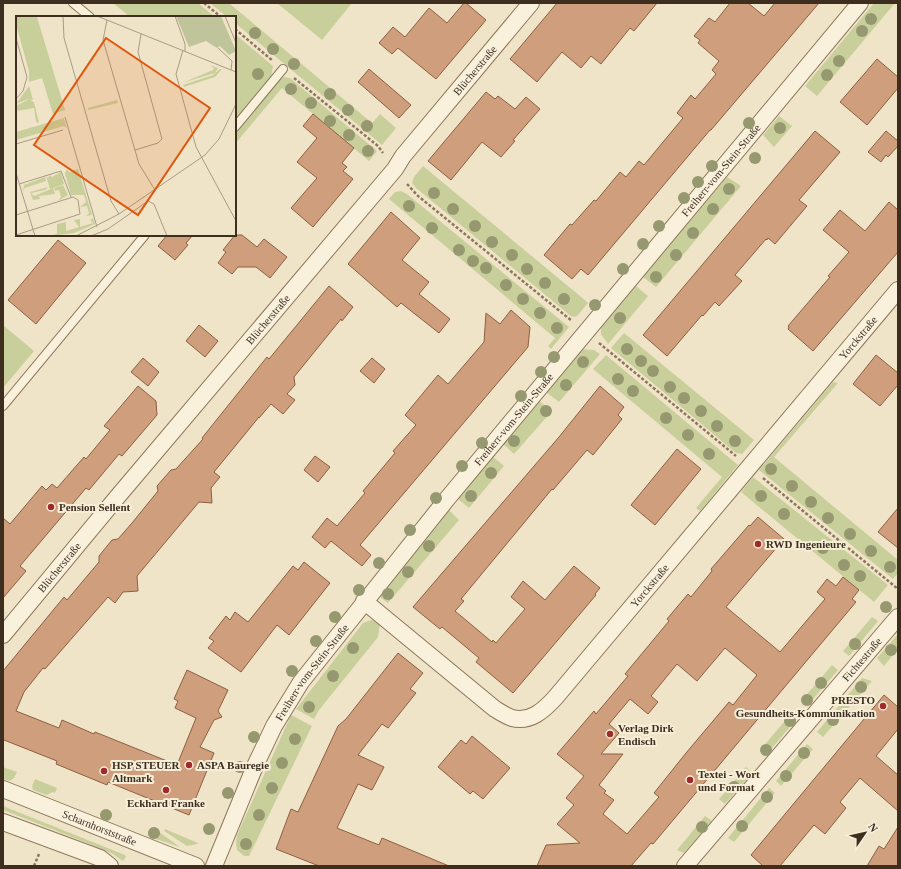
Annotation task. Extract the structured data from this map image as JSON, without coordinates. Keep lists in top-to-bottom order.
{
  "streets": {
    "street": [
      "Blücherstraße",
      "Freiherr-vom-Stein-Straße",
      "Yorckstraße",
      "Fichtestraße",
      "Scharnhorststraße"
    ]
  },
  "crossings": [
    ["Freiherr-vom-Stein-Straße", "Yorckstraße"]
  ],
  "places": [
    "Pension Sellent",
    "RWD Ingenieure",
    "PRESTO Gesundheits-Kommunikation",
    "Verlag Dirk Endisch",
    "ASPA Bauregie",
    "HSP STEUER Altmark",
    "Textei - Wort und Format",
    "Eckhard Franke"
  ],
  "north": "top right"
}
